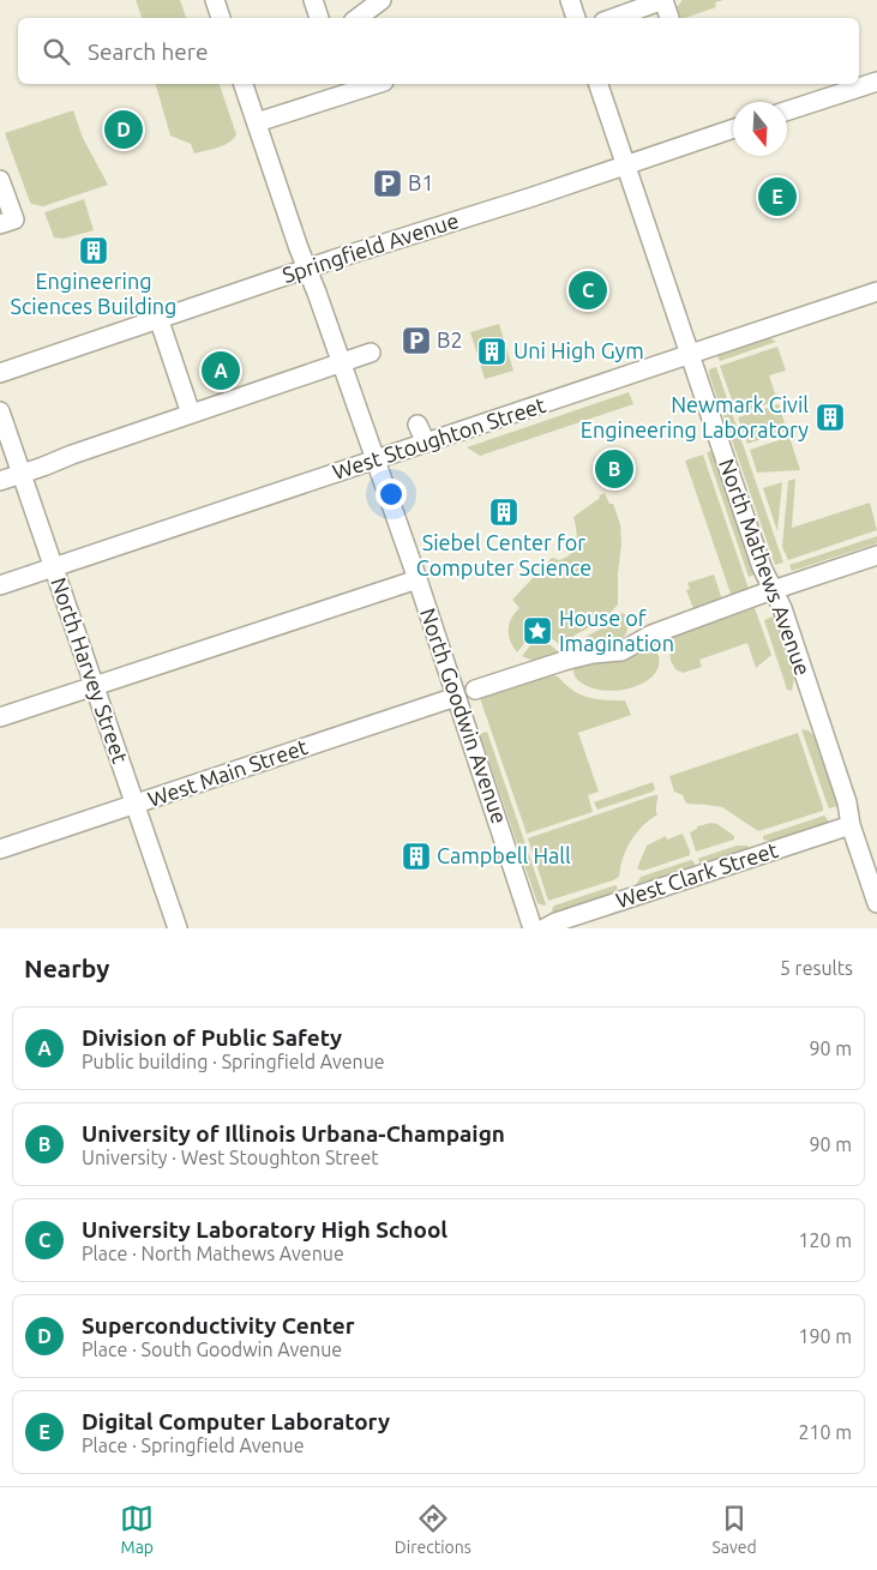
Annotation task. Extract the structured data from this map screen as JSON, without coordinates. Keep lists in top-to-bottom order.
{
  "streets": {
    "street": [
      "Springfield Avenue",
      "West Stoughton Street",
      "North Mathews Avenue",
      "North Harvey Street",
      "North Goodwin Avenue",
      "West Main Street",
      "West Clark Street"
    ]
  },
  "crossings": [
    ["Springfield Avenue", "North Mathews Avenue"],
    ["Springfield Avenue", "North Goodwin Avenue"],
    ["West Stoughton Street", "North Mathews Avenue"],
    ["West Stoughton Street", "North Harvey Street"],
    ["West Stoughton Street", "North Goodwin Avenue"],
    ["North Mathews Avenue", "West Clark Street"],
    ["North Harvey Street", "West Main Street"],
    ["North Goodwin Avenue", "West Main Street"]
  ],
  "places": {
    "parking": ["B1", "B2"],
    "building": [
      "Engineering Sciences Building",
      "Uni High Gym",
      "Newmark Civil Engineering Laboratory",
      "Siebel Center for Computer Science",
      "Campbell Hall"
    ],
    "place": ["House of Imagination"]
  },
  "north": "bottom",
  "page": {
    "search": "Search here",
    "pins": [
      "D",
      "E",
      "C",
      "A",
      "B"
    ],
    "heading": ["Nearby", "5 results"],
    "list": [
      {
        "mark": "A",
        "name": "Division of Public Safety",
        "note": "Public building · Springfield Avenue",
        "value": "90 m"
      },
      {
        "mark": "B",
        "name": "University of Illinois Urbana-Champaign",
        "note": "University · West Stoughton Street",
        "value": "90 m"
      },
      {
        "mark": "C",
        "name": "University Laboratory High School",
        "note": "Place · North Mathews Avenue",
        "value": "120 m"
      },
      {
        "mark": "D",
        "name": "Superconductivity Center",
        "note": "Place · South Goodwin Avenue",
        "value": "190 m"
      },
      {
        "mark": "E",
        "name": "Digital Computer Laboratory",
        "note": "Place · Springfield Avenue",
        "value": "210 m"
      }
    ],
    "nav": ["Map", "Directions", "Saved"]
  }
}
